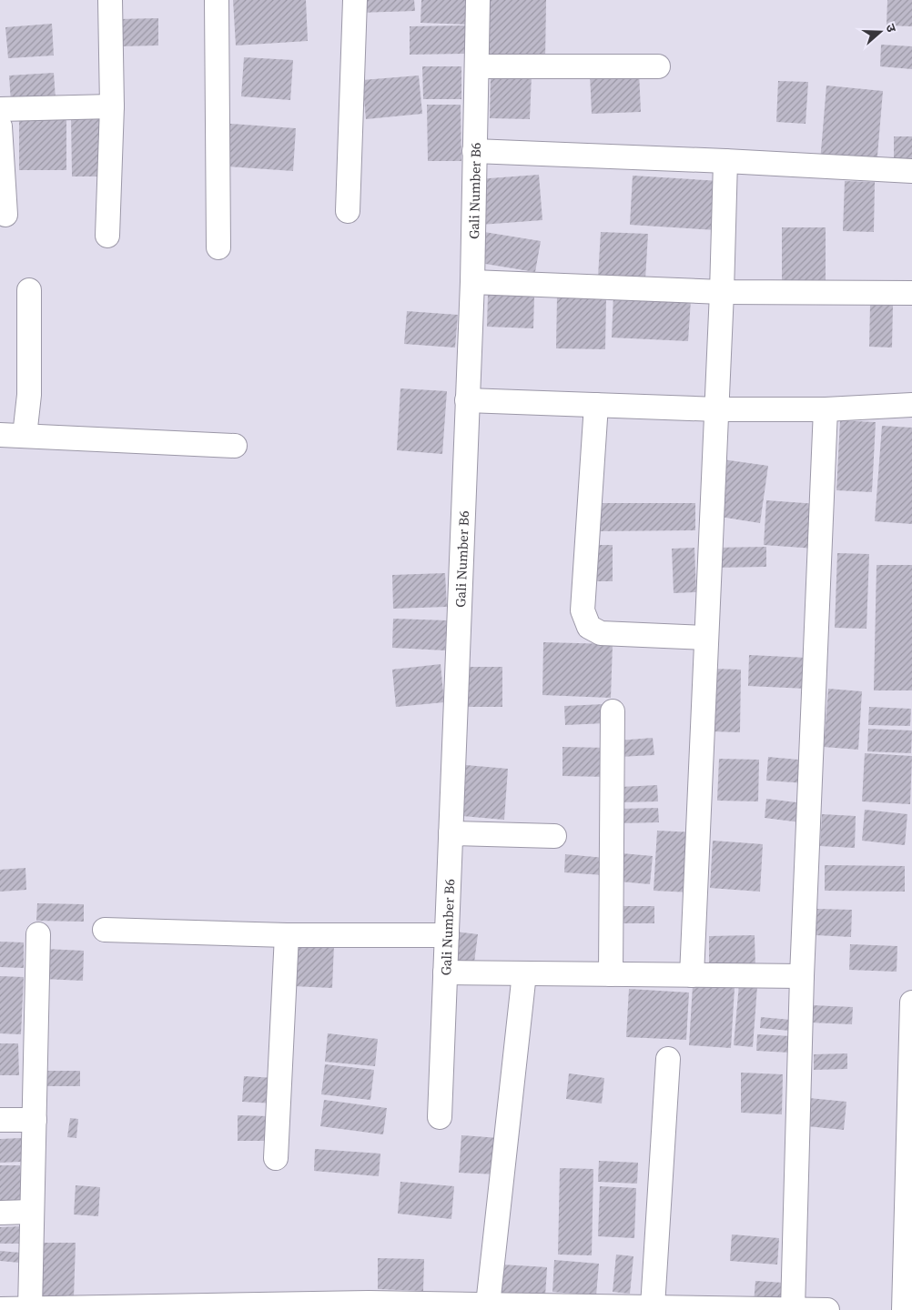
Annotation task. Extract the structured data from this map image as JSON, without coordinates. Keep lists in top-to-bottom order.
{
  "streets": {
    "street": ["Gali Number B6"]
  },
  "north": "right"
}
